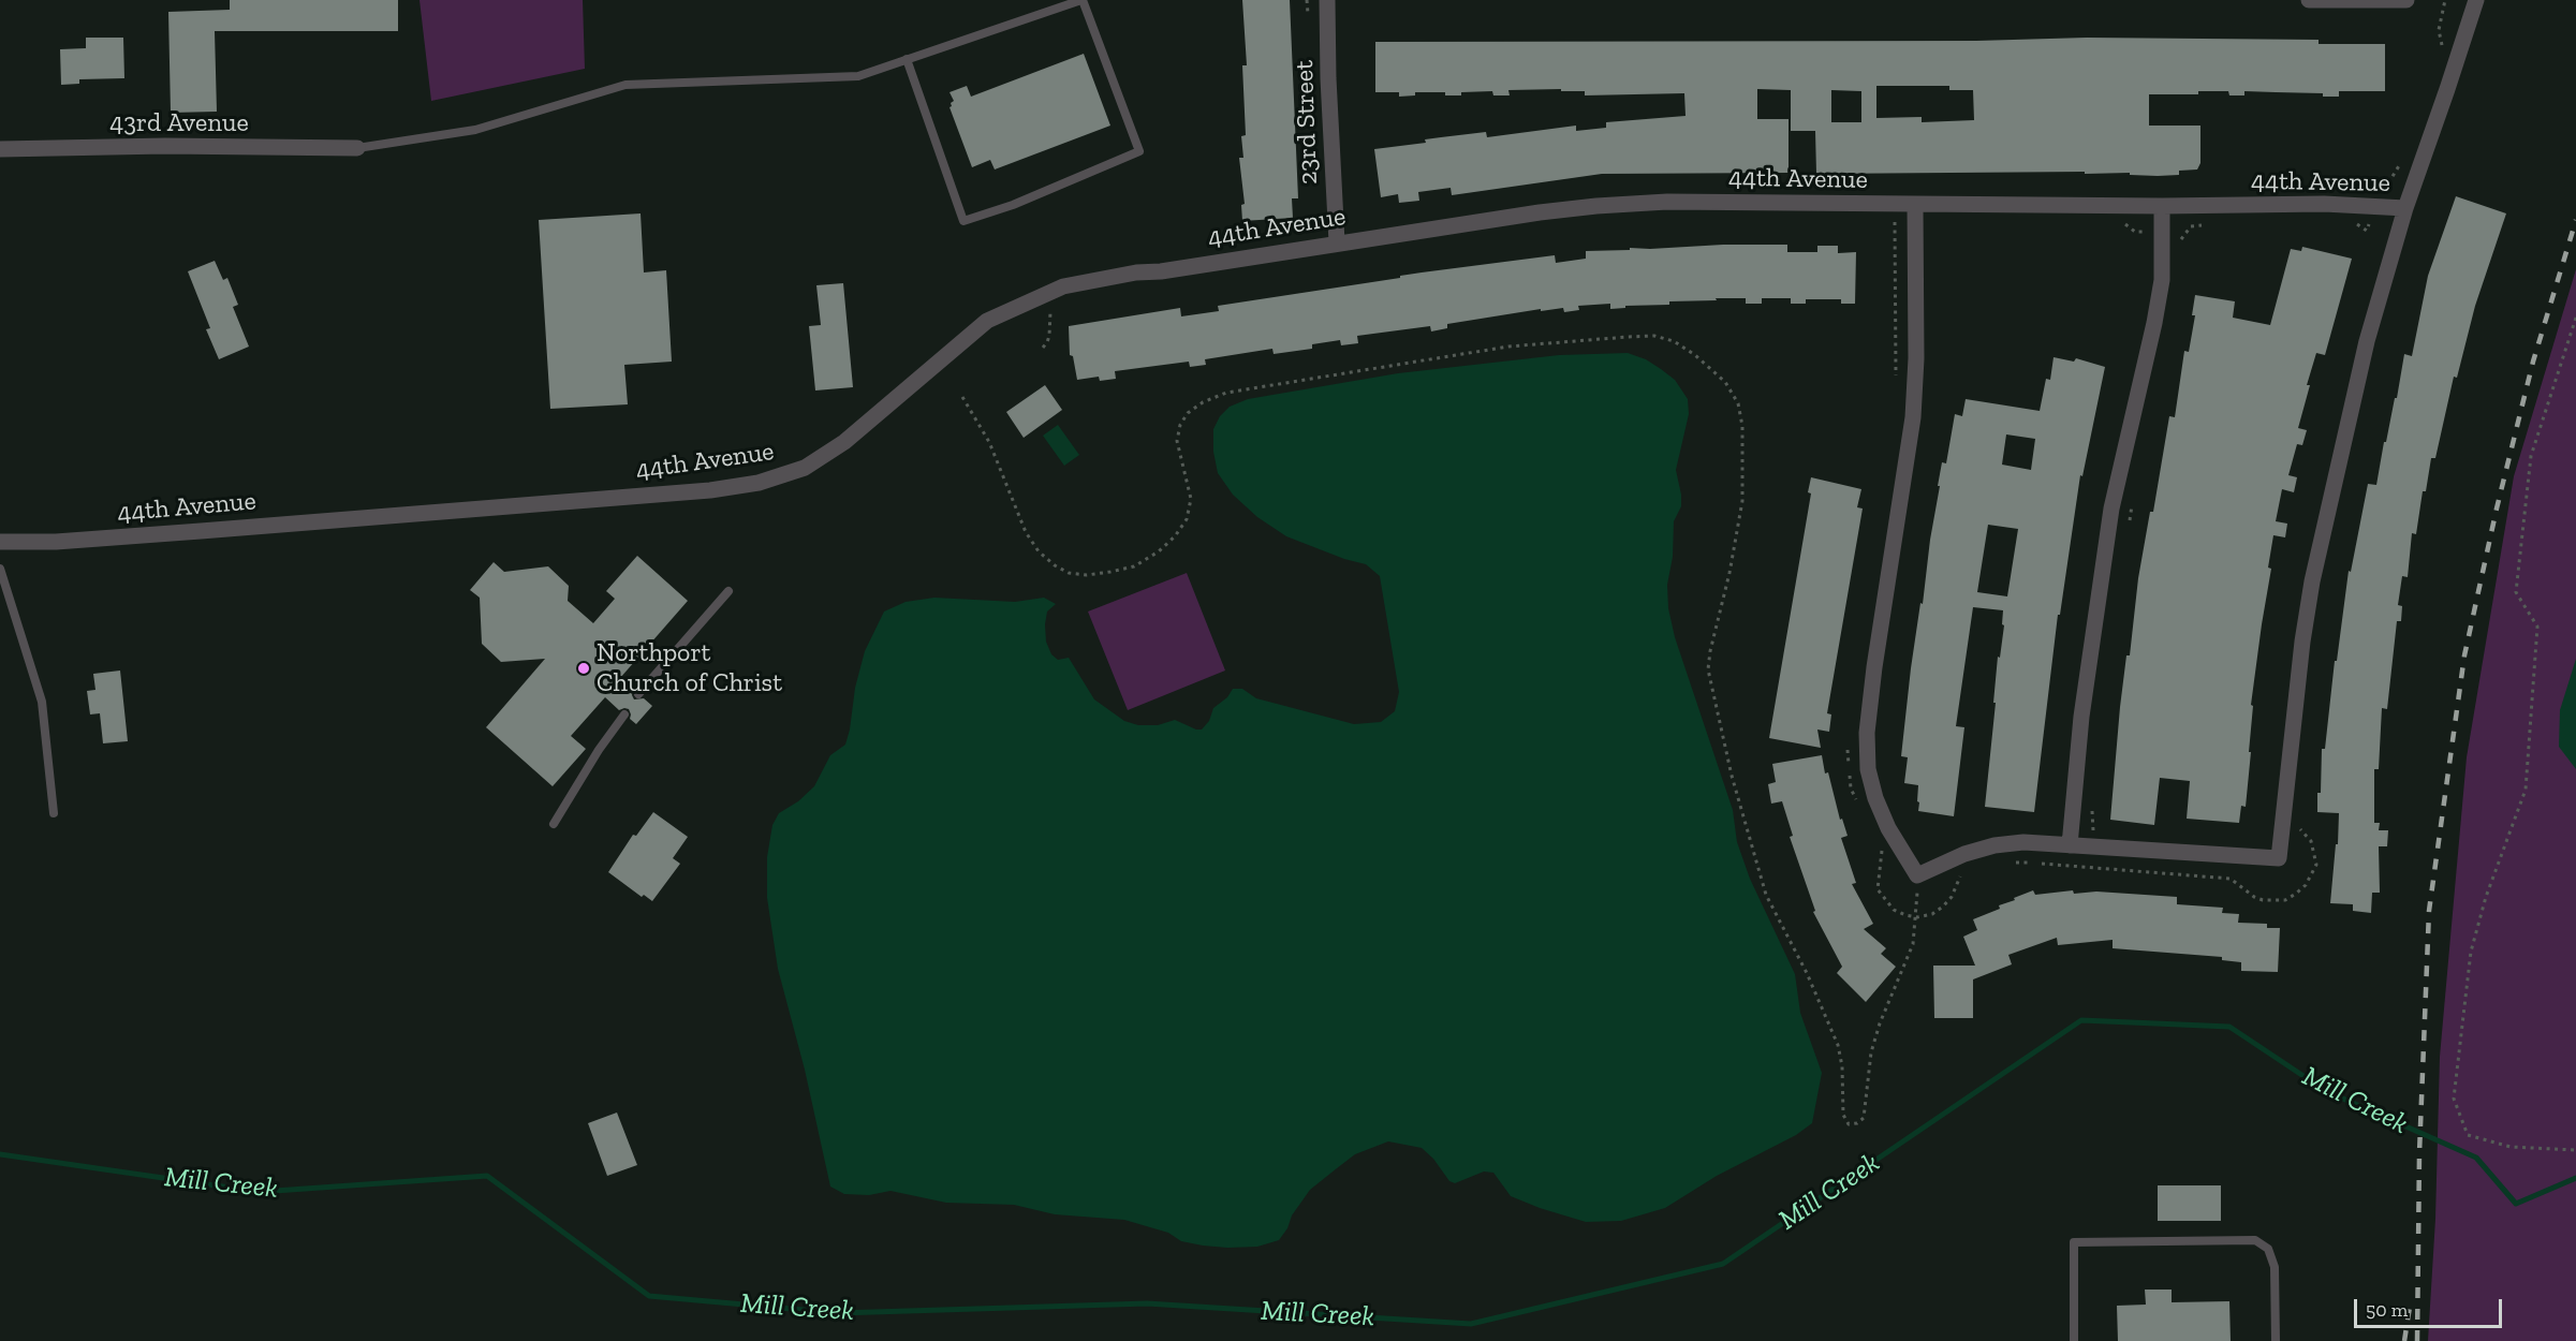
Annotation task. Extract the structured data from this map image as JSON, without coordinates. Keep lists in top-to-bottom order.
{
  "streets": {
    "street": ["23rd Street", "43rd Avenue", "44th Avenue"]
  },
  "crossings": [
    ["23rd Street", "44th Avenue"]
  ],
  "water": ["Mill Creek"],
  "places": ["Northport Church of Christ"],
  "scale_bar": "50 m"
}
